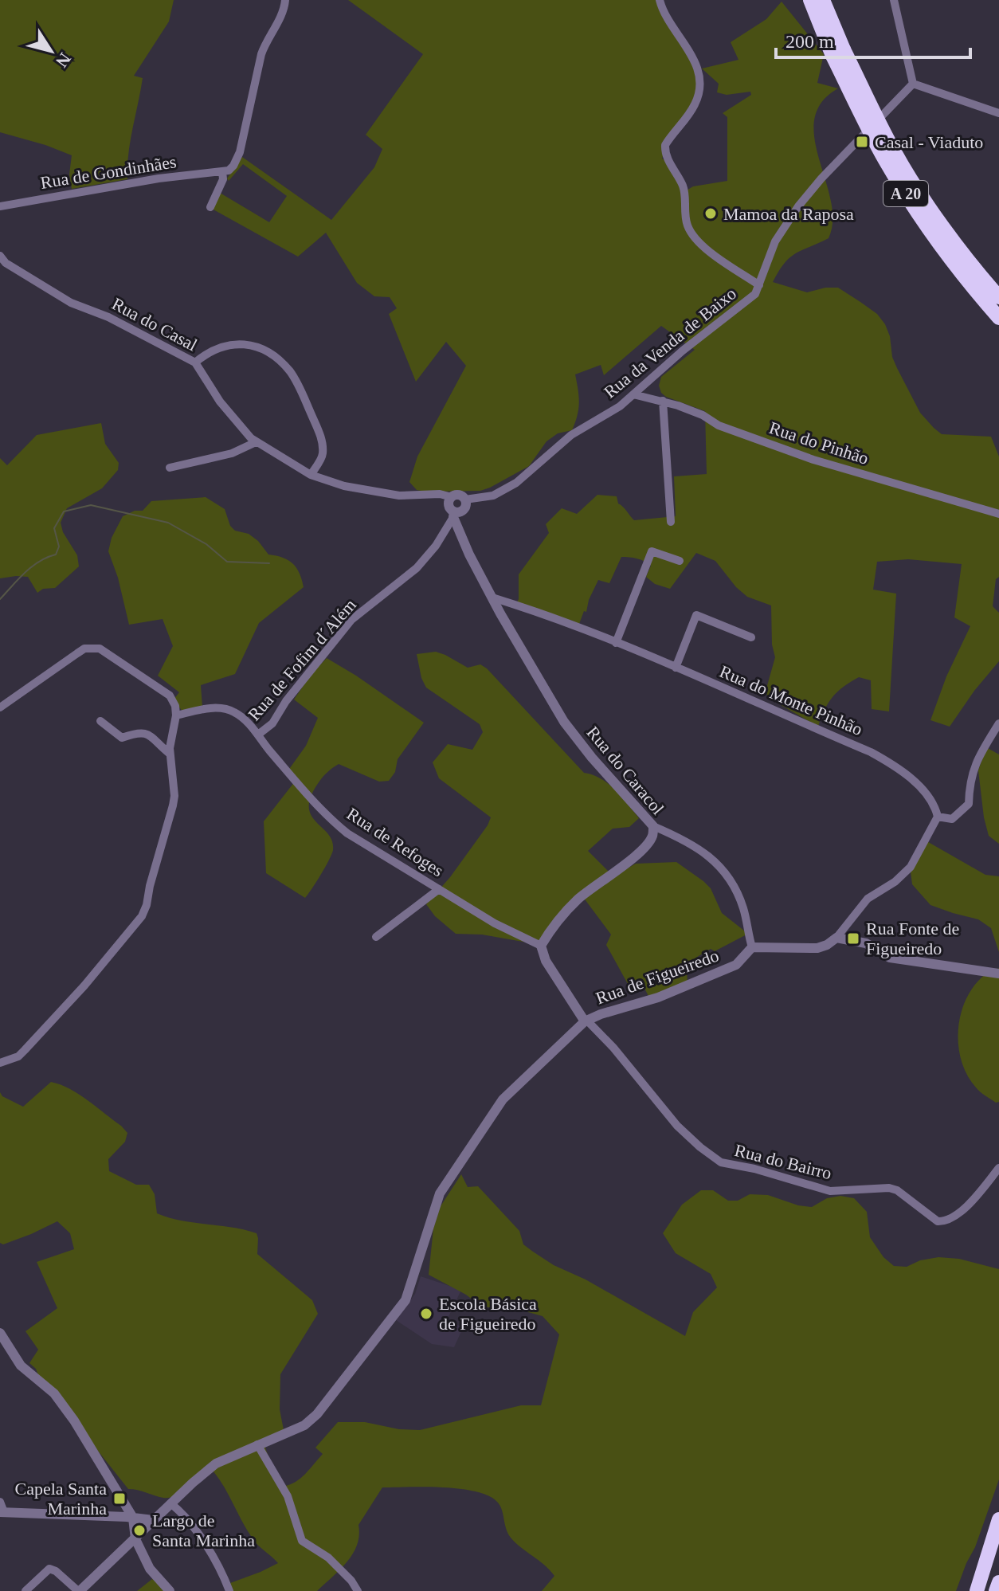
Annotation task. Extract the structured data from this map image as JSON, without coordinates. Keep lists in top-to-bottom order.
{
  "streets": {
    "highway": ["A 20"],
    "street": [
      "Rua de Gondinhães",
      "Rua do Casal",
      "Rua da Venda de Baixo",
      "Rua do Pinhão",
      "Rua de Fofim d´Além",
      "Rua do Monte Pinhão",
      "Rua do Caracol",
      "Rua de Refoges",
      "Rua de Figueiredo",
      "Rua do Bairro"
    ]
  },
  "crossings": [
    ["Rua do Casal", "Rua da Venda de Baixo"],
    ["Rua do Casal", "Rua de Fofim d´Além"],
    ["Rua do Casal", "Rua do Caracol"],
    ["Rua da Venda de Baixo", "Rua do Pinhão"],
    ["Rua da Venda de Baixo", "Rua de Fofim d´Além"],
    ["Rua da Venda de Baixo", "Rua do Caracol"],
    ["Rua de Fofim d´Além", "Rua do Caracol"],
    ["Rua de Fofim d´Além", "Rua de Refoges"],
    ["Rua do Monte Pinhão", "Rua do Caracol"],
    ["Rua do Caracol", "Rua de Refoges"],
    ["Rua de Figueiredo", "Rua do Bairro"]
  ],
  "places": {
    "transit": ["Casal - Viaduto", "Rua Fonte de Figueiredo", "Capela Santa Marinha"],
    "other": ["Mamoa da Raposa", "Escola Básica de Figueiredo", "Largo de Santa Marinha"]
  },
  "scale_bar": "200 m",
  "north": "bottom right"
}
